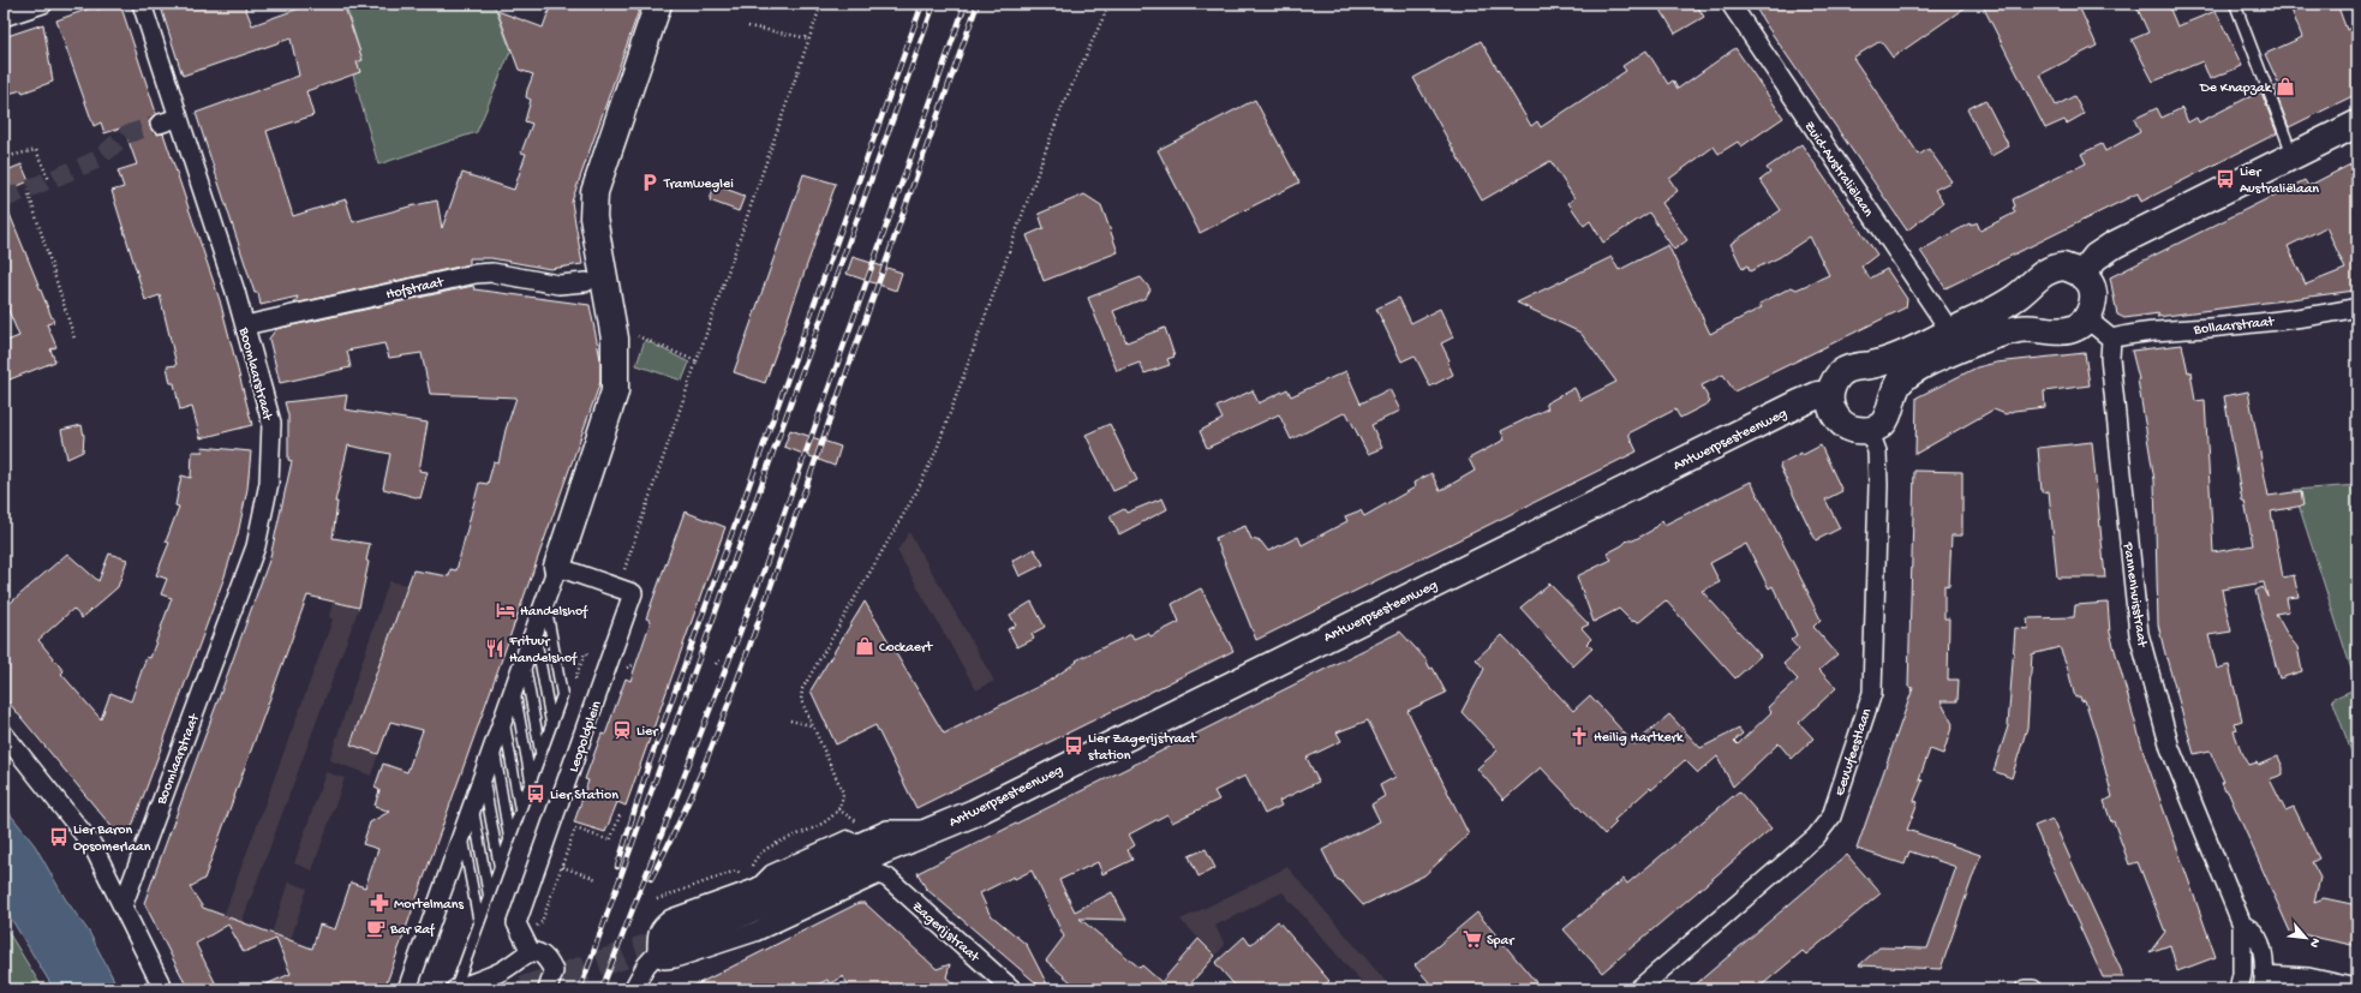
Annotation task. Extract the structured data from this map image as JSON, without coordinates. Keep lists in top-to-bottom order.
{
  "streets": {
    "street": [
      "Zuid-Australiëlaan",
      "Hofstraat",
      "Bollaarstraat",
      "Boomlaarstraat",
      "Antwerpsesteenweg",
      "Pannenhuisstraat",
      "Leopoldplein",
      "Eeuwfeestlaan",
      "Zagerijstraat"
    ]
  },
  "crossings": [
    ["Hofstraat", "Boomlaarstraat"],
    ["Bollaarstraat", "Pannenhuisstraat"],
    ["Antwerpsesteenweg", "Zagerijstraat"]
  ],
  "places": {
    "shop": ["De Knapzak", "Cockaert"],
    "bus stop": [
      "Lier Australiëlaan",
      "Lier Zagerijstraat station",
      "Lier Station",
      "Lier Baron Opsomerlaan"
    ],
    "parking": ["Tramweglei"],
    "hotel": ["Handelshof"],
    "restaurant": ["Frituur Handelshof"],
    "station": ["Lier"],
    "church": ["Heilig Hartkerk"],
    "pharmacy": ["Mortelmans"],
    "cafe": ["Bar Raf"],
    "supermarket": ["Spar"]
  },
  "north": "bottom right"
}
